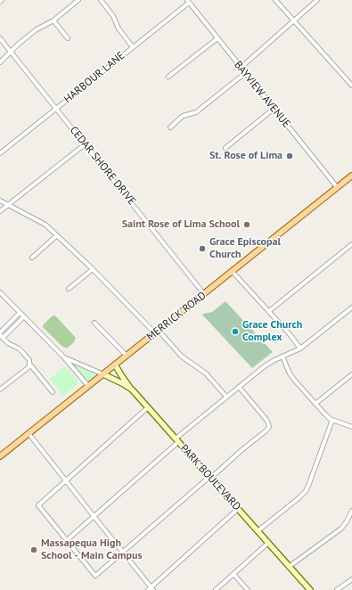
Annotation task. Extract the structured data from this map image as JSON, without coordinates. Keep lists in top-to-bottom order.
{
  "streets": {
    "main road": ["MERRICK ROAD", "PARK BOULEVARD"],
    "street": ["HARBOUR LANE", "BAYVIEW AVENUE", "CEDAR SHORE DRIVE"]
  },
  "crossings": [
    ["HARBOUR LANE", "BAYVIEW AVENUE"],
    ["HARBOUR LANE", "CEDAR SHORE DRIVE"],
    ["BAYVIEW AVENUE", "MERRICK ROAD"],
    ["CEDAR SHORE DRIVE", "MERRICK ROAD"],
    ["MERRICK ROAD", "PARK BOULEVARD"]
  ],
  "places": [
    "St. Rose of Lima",
    "Saint Rose of Lima School",
    "Grace Episcopal Church",
    "Grace Church Complex",
    "Massapequa High School - Main Campus"
  ]
}
